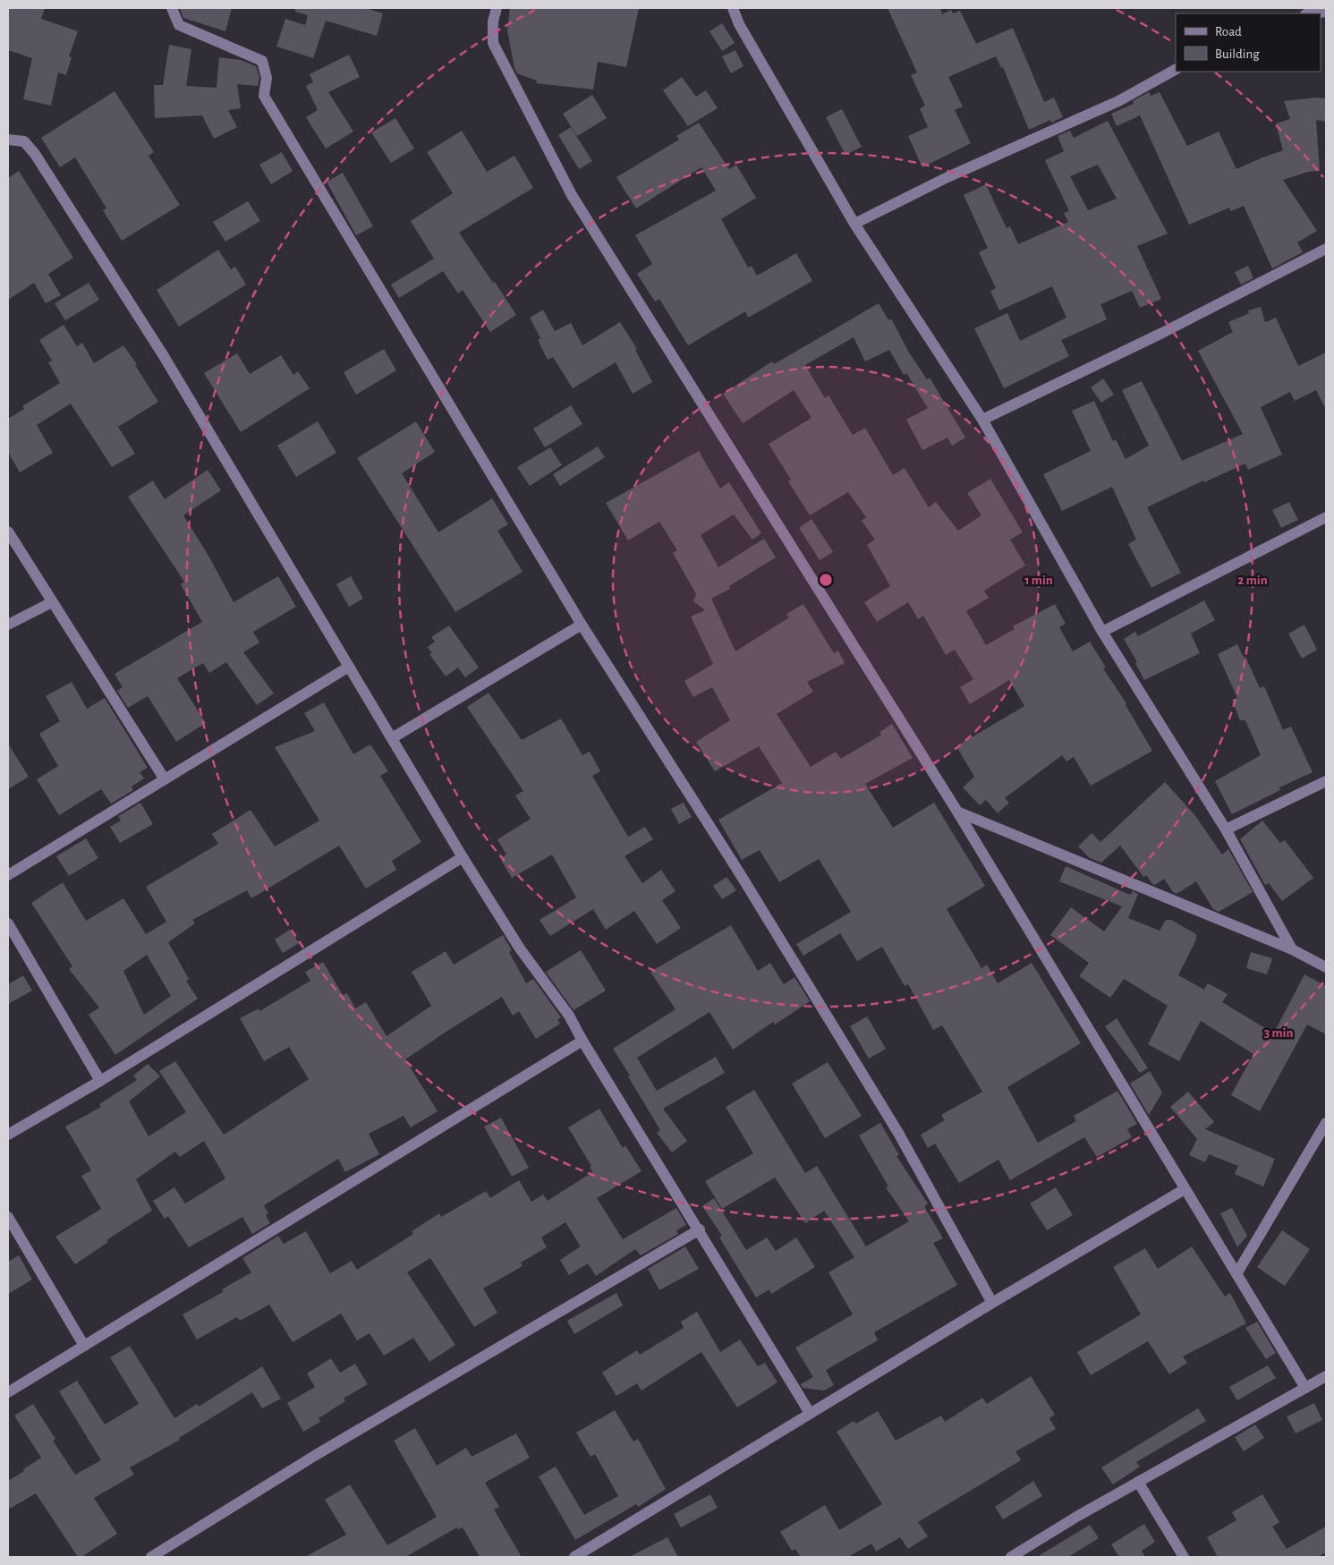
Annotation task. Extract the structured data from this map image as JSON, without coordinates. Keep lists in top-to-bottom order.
{
  "legend": ["Road", "Building"],
  "rings": ["1 min", "2 min", "3 min"]
}
